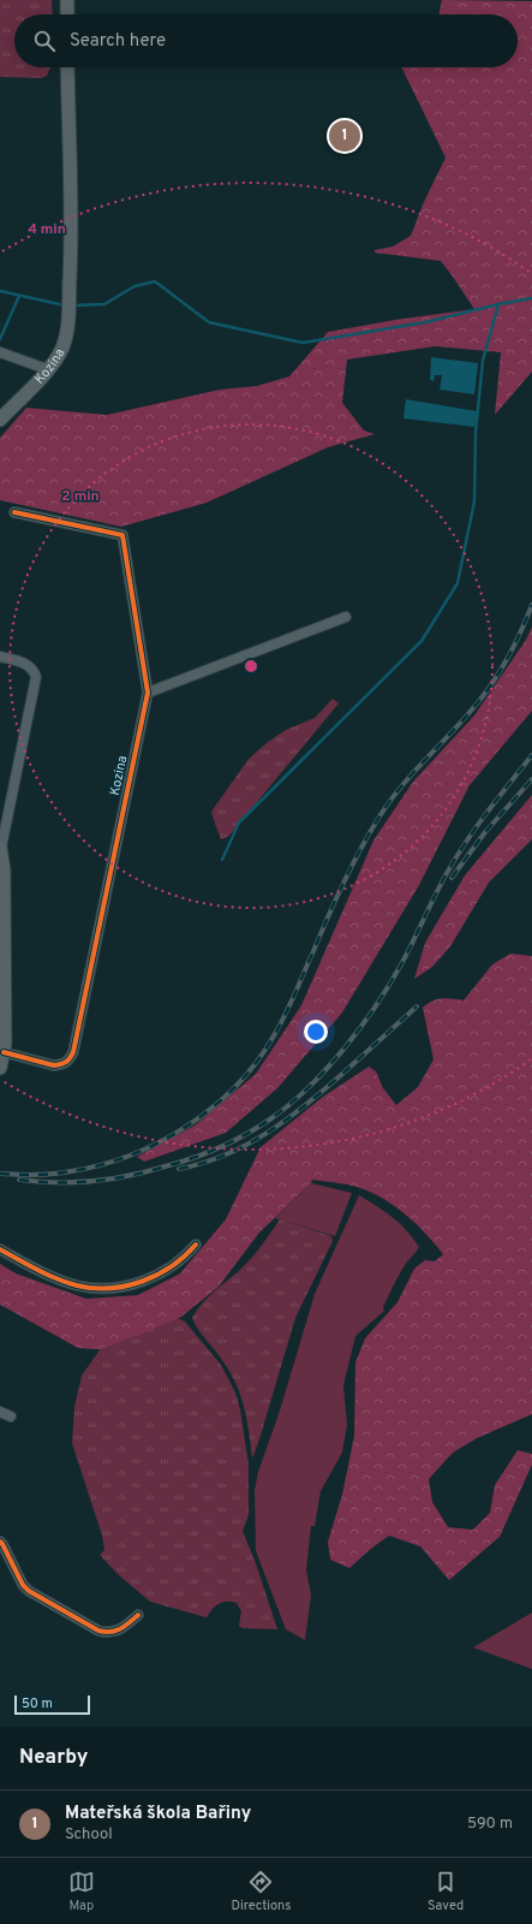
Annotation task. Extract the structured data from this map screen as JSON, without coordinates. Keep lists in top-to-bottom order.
{
  "streets": {
    "main road": ["Kozina"]
  },
  "scale_bar": "50 m",
  "page": {
    "search": "Search here",
    "pins": "1",
    "scale": "50 m",
    "heading": "Nearby",
    "list": [
      {
        "mark": "1",
        "name": "Mateřská škola Bařiny",
        "note": "School",
        "value": "590 m"
      }
    ],
    "nav": ["Map", "Directions", "Saved"]
  },
  "rings": ["4 min", "2 min"]
}
